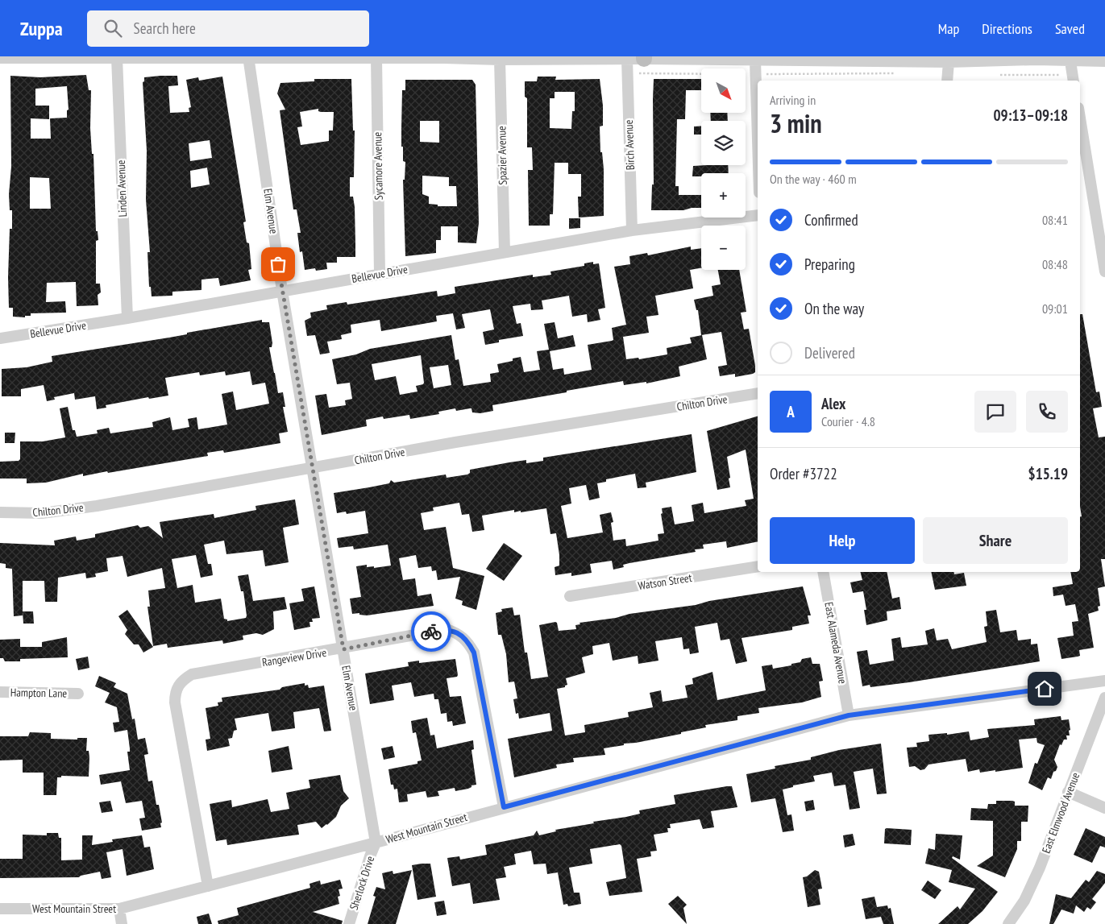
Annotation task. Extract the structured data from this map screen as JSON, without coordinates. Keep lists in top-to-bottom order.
{
  "streets": {
    "street": [
      "Birch Avenue",
      "Spazier Avenue",
      "Sycamore Avenue",
      "Linden Avenue",
      "Elm Avenue",
      "Bellevue Drive",
      "Chilton Drive",
      "Watson Street",
      "East Alameda Avenue",
      "Rangeview Drive",
      "Hampton Lane",
      "East Elmwood Avenue",
      "West Mountain Street",
      "Sherlock Drive"
    ]
  },
  "crossings": [
    ["Birch Avenue", "Bellevue Drive"],
    ["Spazier Avenue", "Bellevue Drive"],
    ["Sycamore Avenue", "Bellevue Drive"],
    ["Linden Avenue", "Bellevue Drive"],
    ["Elm Avenue", "Bellevue Drive"],
    ["Elm Avenue", "Chilton Drive"],
    ["Elm Avenue", "Rangeview Drive"],
    ["Elm Avenue", "West Mountain Street"],
    ["Elm Avenue", "Sherlock Drive"],
    ["East Alameda Avenue", "West Mountain Street"],
    ["Rangeview Drive", "West Mountain Street"],
    ["West Mountain Street", "Sherlock Drive"]
  ],
  "north": "bottom right",
  "page": {
    "header": "Zuppa",
    "search": "Search here",
    "nav": ["Map", "Directions", "Saved"],
    "map_buttons": ["+", "−"],
    "heading": ["3 min", "Arriving in", "09:13–09:18"],
    "panel": [
      "Alex",
      "Courier · 4.8",
      "Order #3722",
      "$15.19"
    ],
    "bar": "On the way · 460 m",
    "list": [
      ["Confirmed", "08:41"],
      ["Preparing", "08:48"],
      ["On the way", "09:01"],
      "Delivered"
    ],
    "round": "A",
    "buttons": ["Help", "Share"]
  }
}
